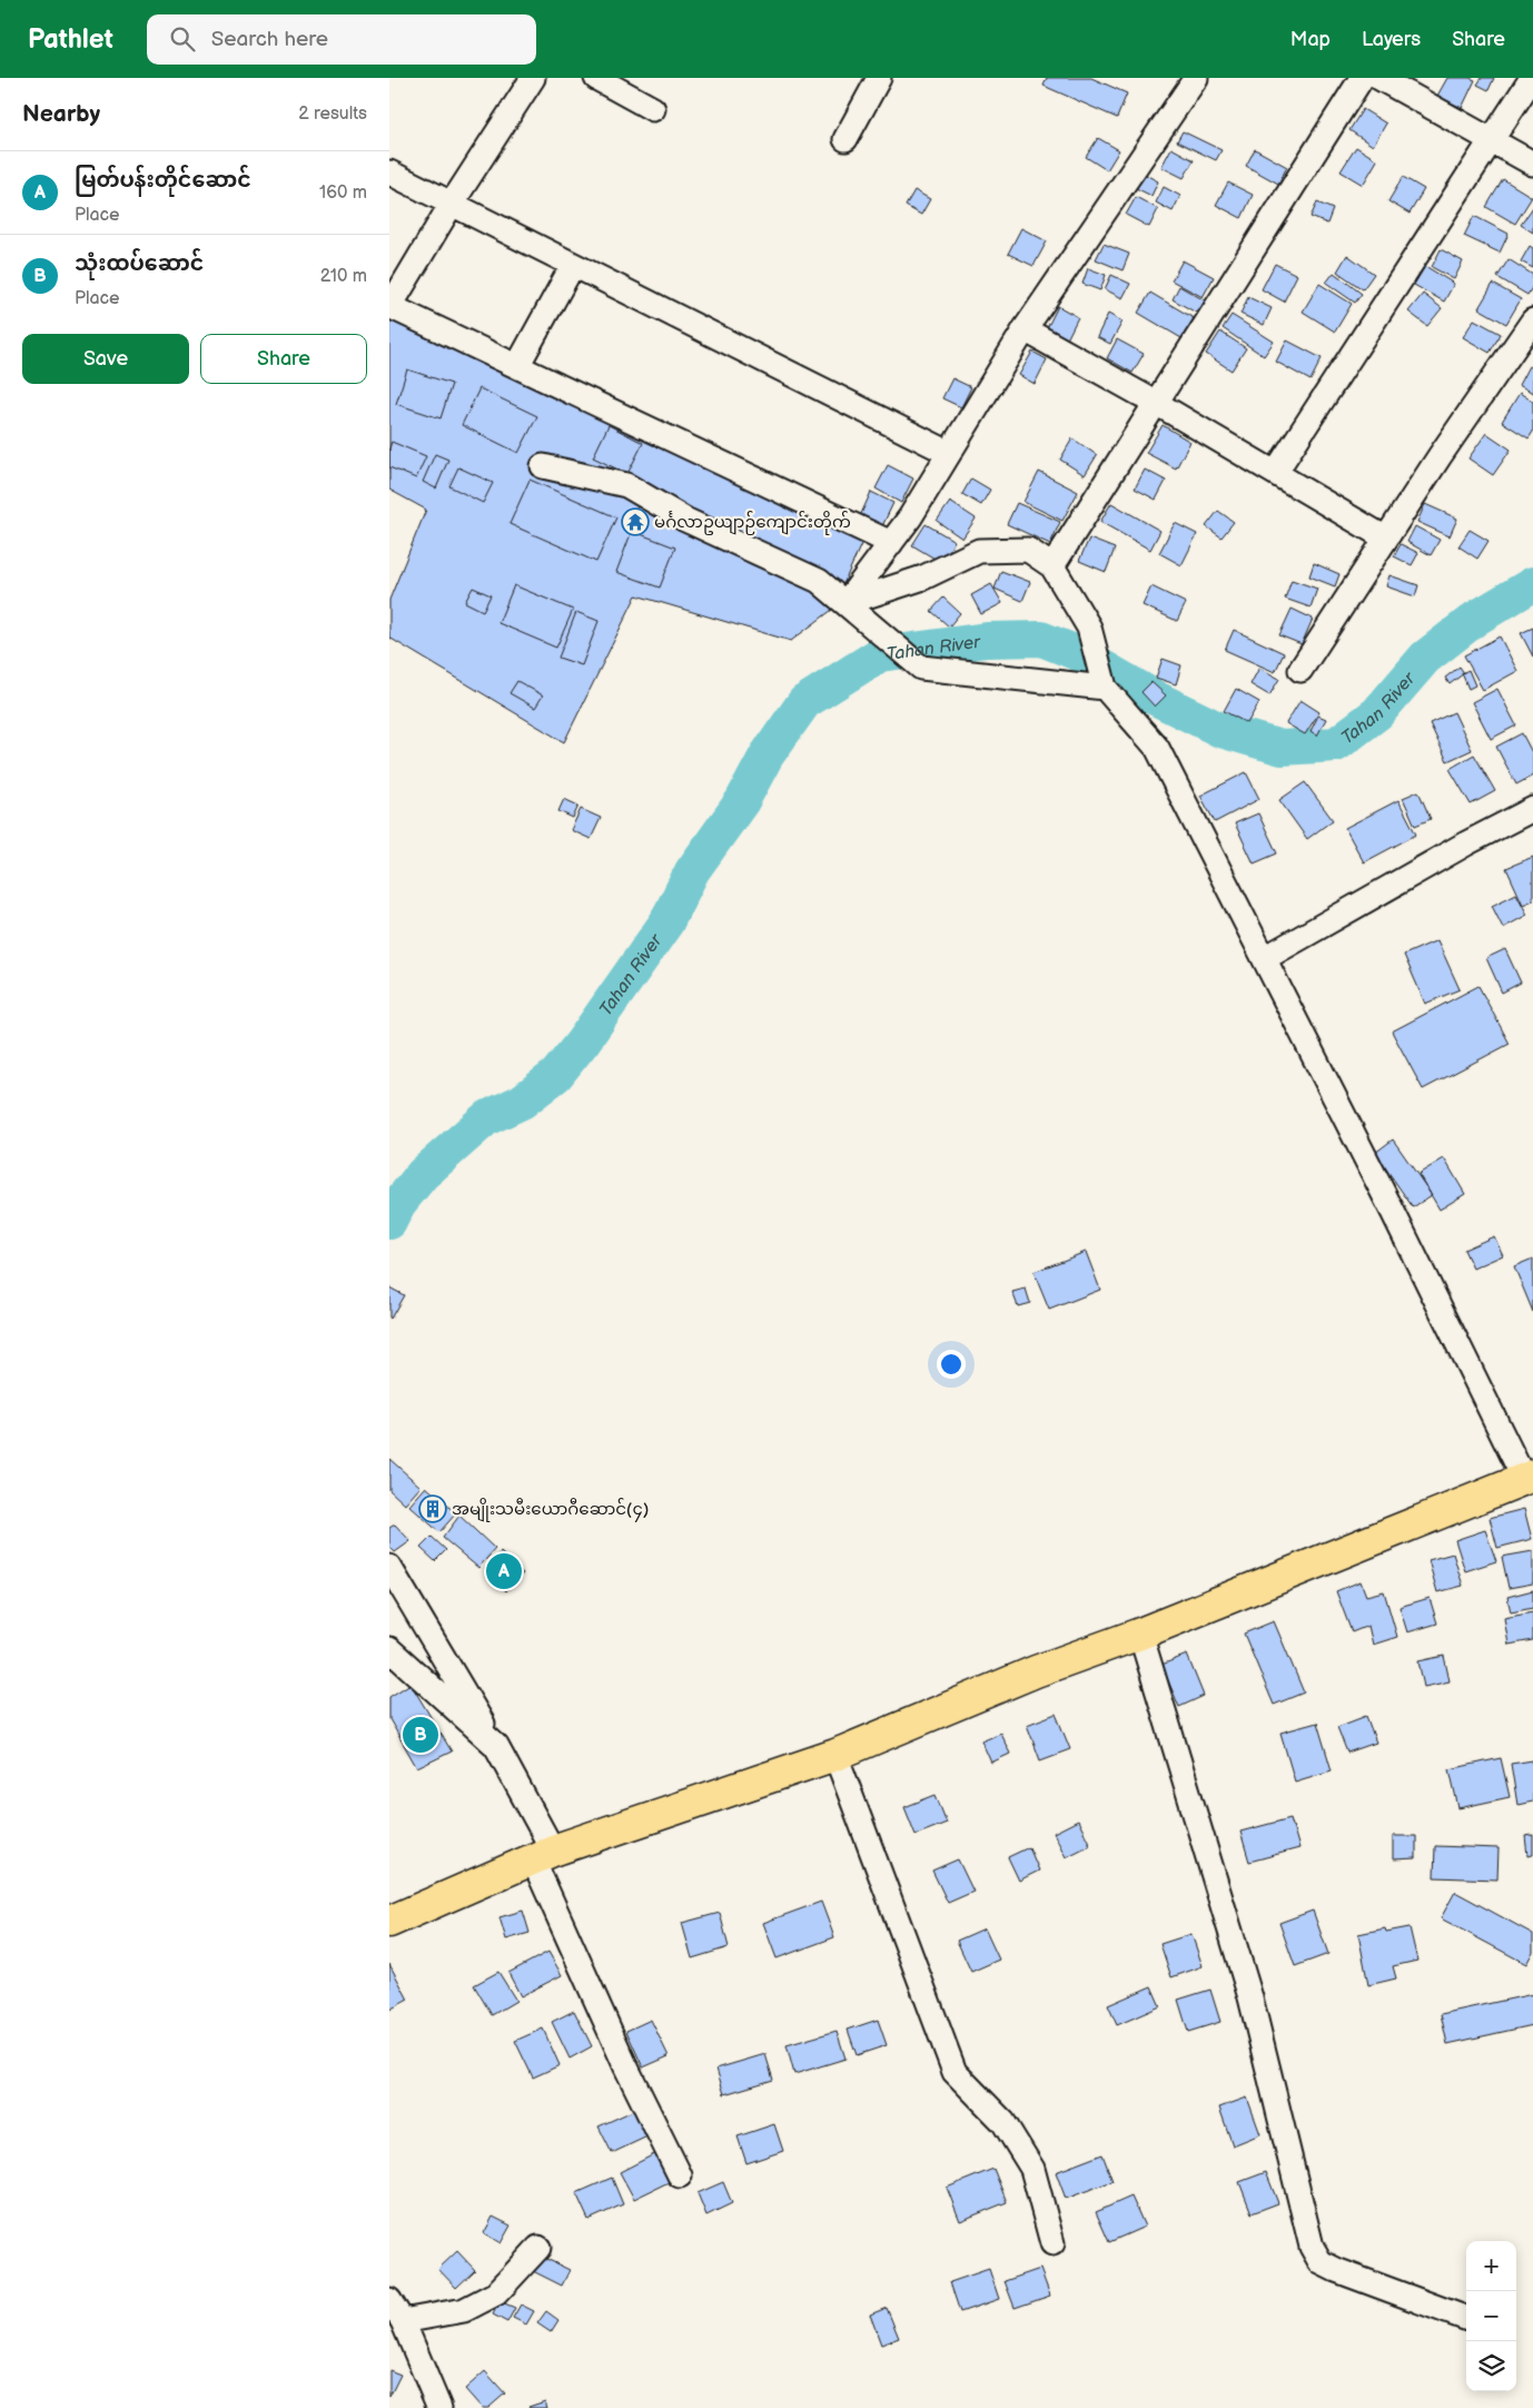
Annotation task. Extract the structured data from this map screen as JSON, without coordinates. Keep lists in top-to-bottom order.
{
  "water": ["Tahan River"],
  "places": {
    "temple": ["မင်္ဂလာဥယျာဉ်ကျောင်းတိုက်"],
    "building": ["အမျိုးသမီးယောဂီဆောင်(၄)"]
  },
  "page": {
    "header": "Pathlet",
    "search": "Search here",
    "nav": ["Map", "Layers", "Share"],
    "heading": ["Nearby", "2 results"],
    "list": [
      {
        "mark": "A",
        "name": "မြတ်ပန်းတိုင်ဆောင်",
        "note": "Place",
        "value": "160 m"
      },
      {
        "mark": "B",
        "name": "သုံးထပ်ဆောင်",
        "note": "Place",
        "value": "210 m"
      }
    ],
    "buttons": ["Save", "Share"],
    "pins": ["A", "B"],
    "map_buttons": ["+", "−"]
  }
}
